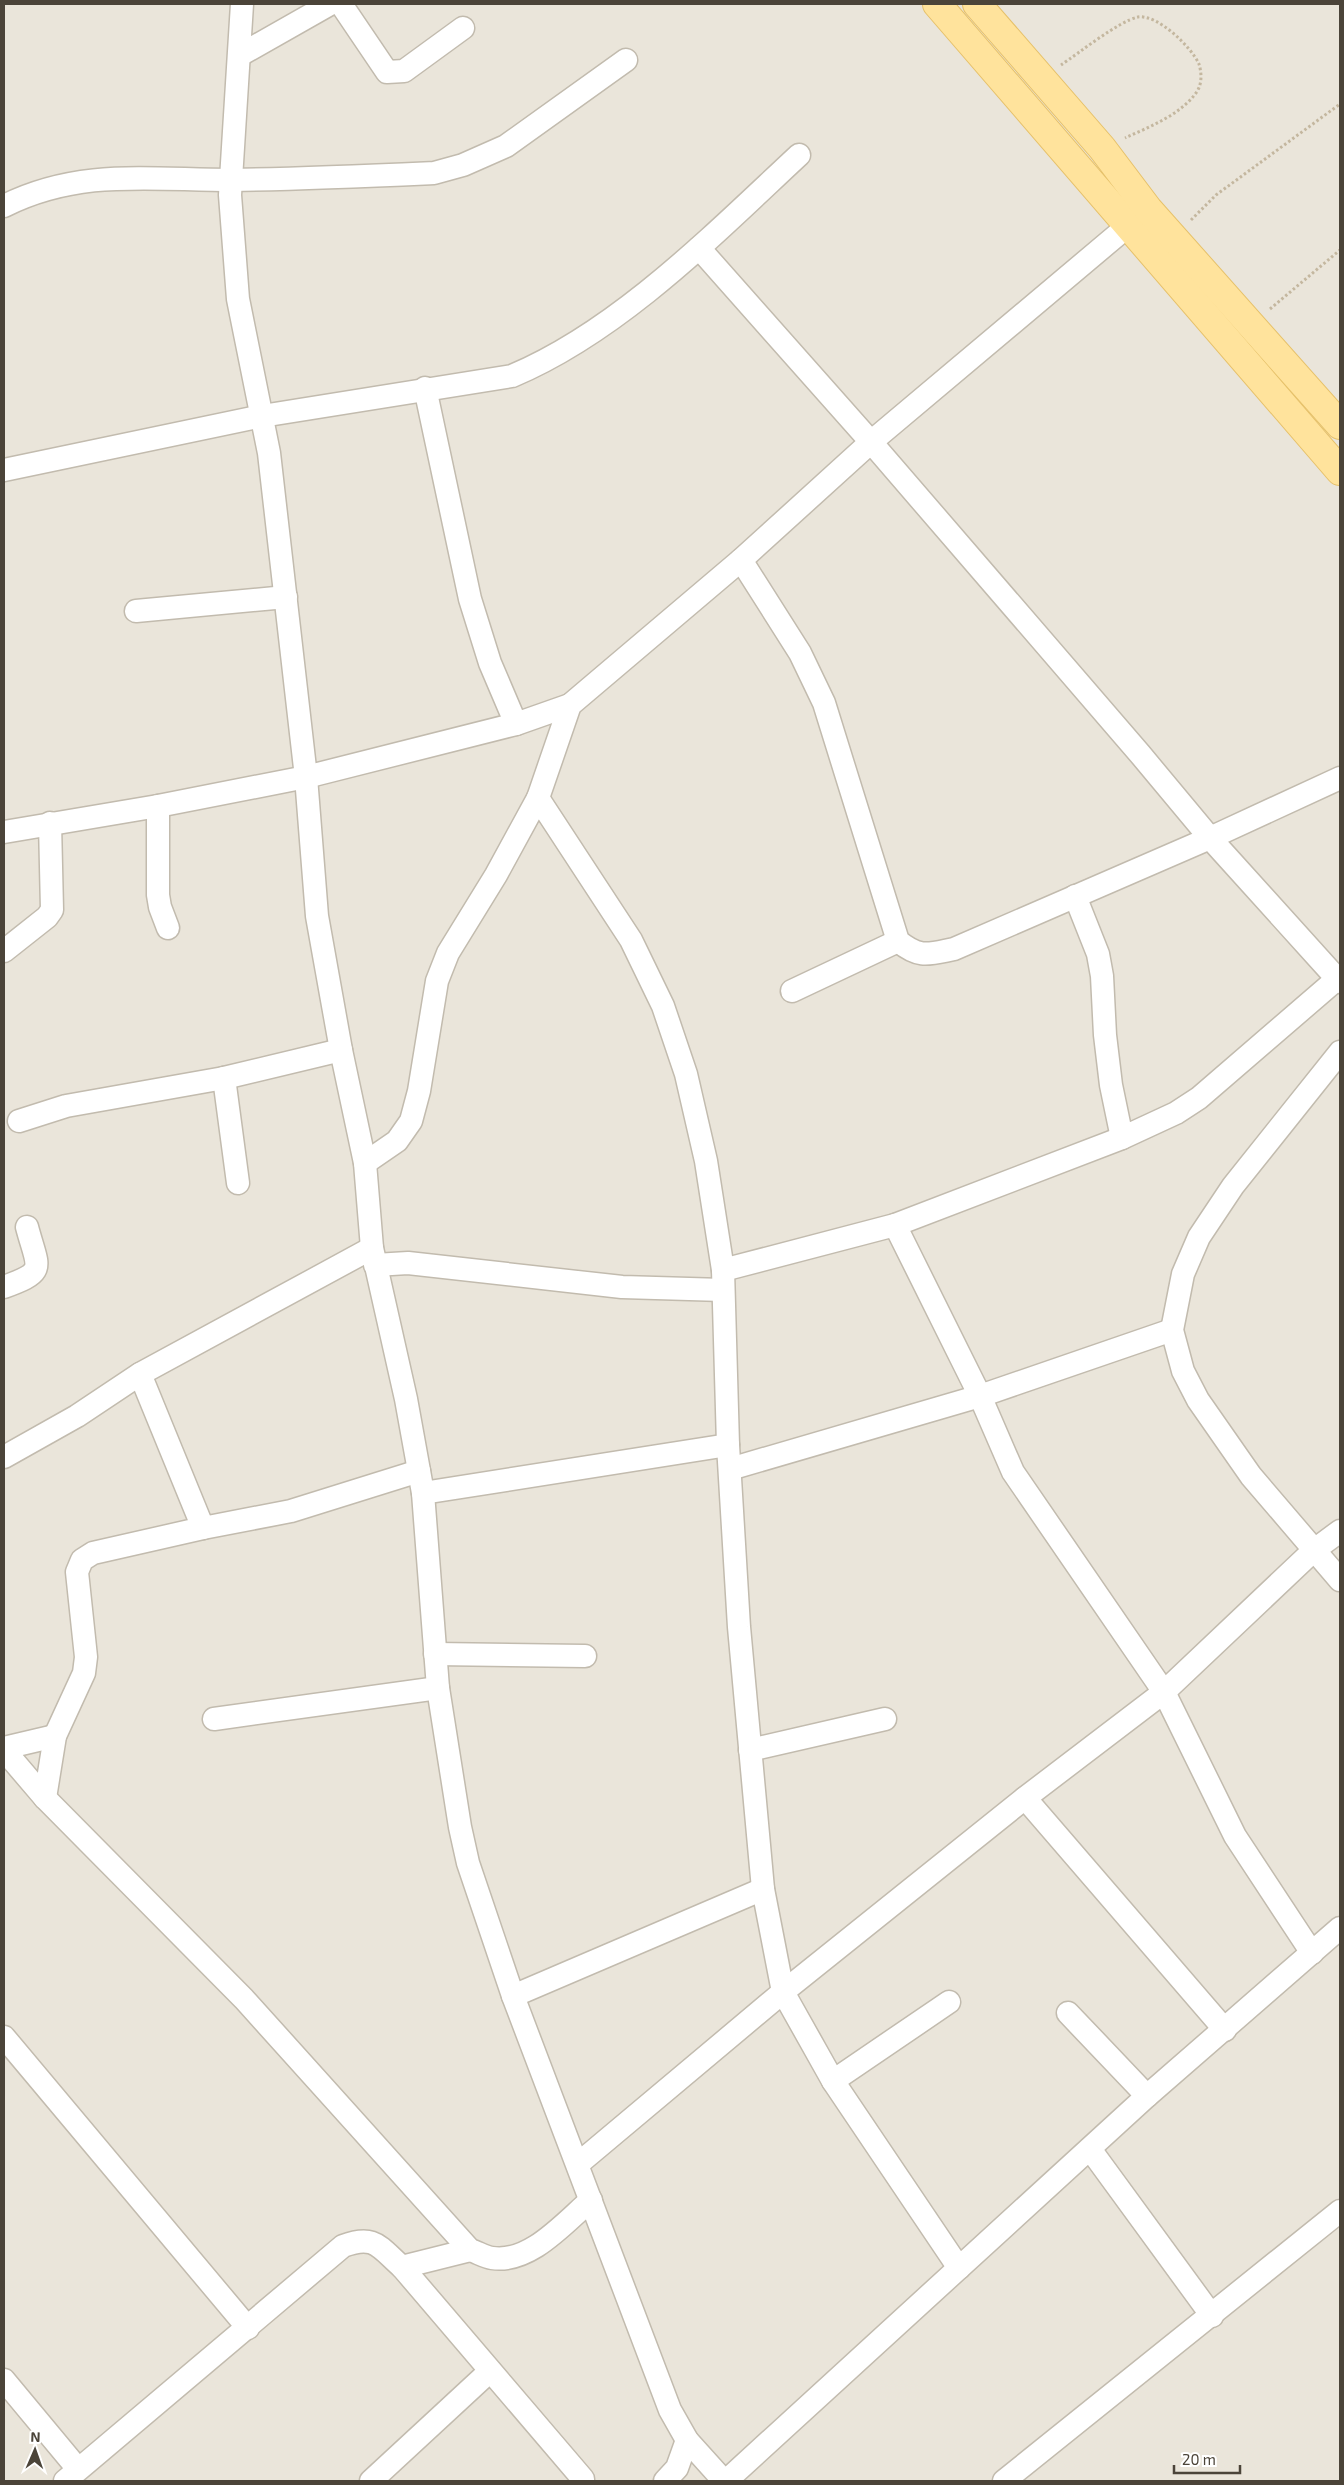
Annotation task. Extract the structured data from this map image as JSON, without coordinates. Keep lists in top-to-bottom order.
{
  "scale_bar": "20 m",
  "north": "top"
}
